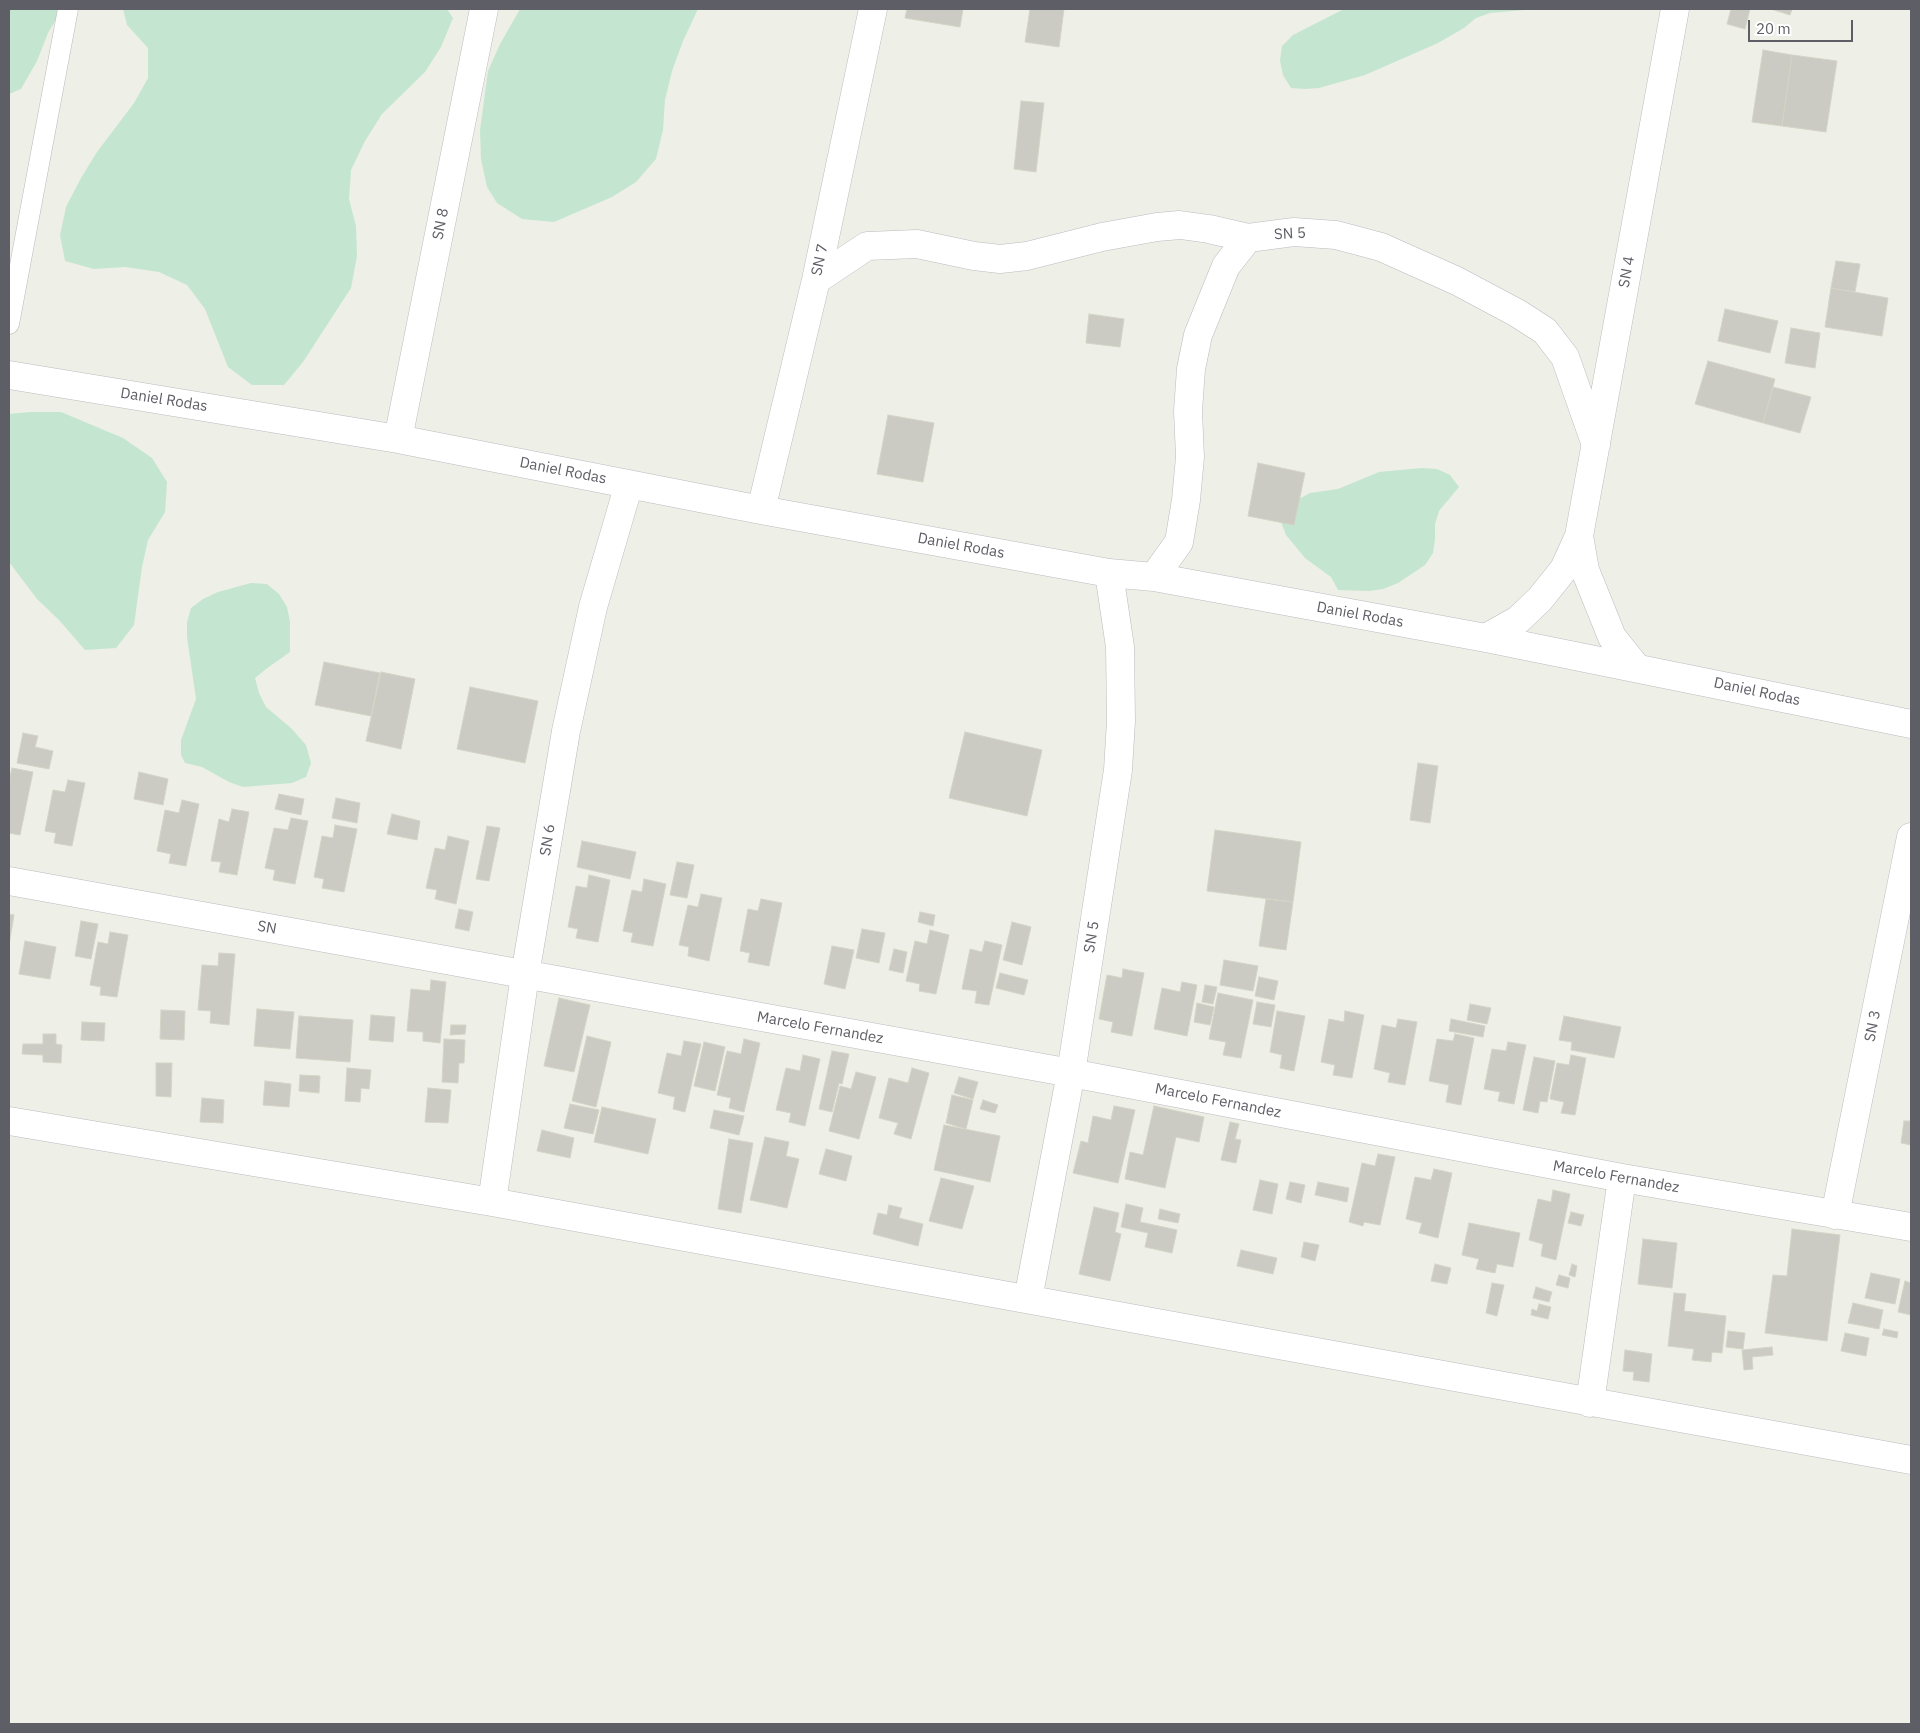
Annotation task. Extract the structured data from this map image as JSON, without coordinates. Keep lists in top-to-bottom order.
{
  "streets": {
    "street": [
      "SN 8",
      "SN 5",
      "SN 7",
      "SN 4",
      "Daniel Rodas",
      "SN 6",
      "SN",
      "SN 3",
      "Marcelo Fernandez"
    ]
  },
  "crossings": [
    ["SN 8", "Daniel Rodas"],
    ["SN 5", "SN 7"],
    ["SN 5", "SN 4"],
    ["SN 5", "Daniel Rodas"],
    ["SN 5", "Marcelo Fernandez"],
    ["SN 7", "Daniel Rodas"],
    ["SN 4", "Daniel Rodas"],
    ["Daniel Rodas", "SN 6"],
    ["SN 6", "SN"],
    ["SN 6", "Marcelo Fernandez"],
    ["SN", "Marcelo Fernandez"],
    ["SN 3", "Marcelo Fernandez"]
  ],
  "scale_bar": "20 m"
}
